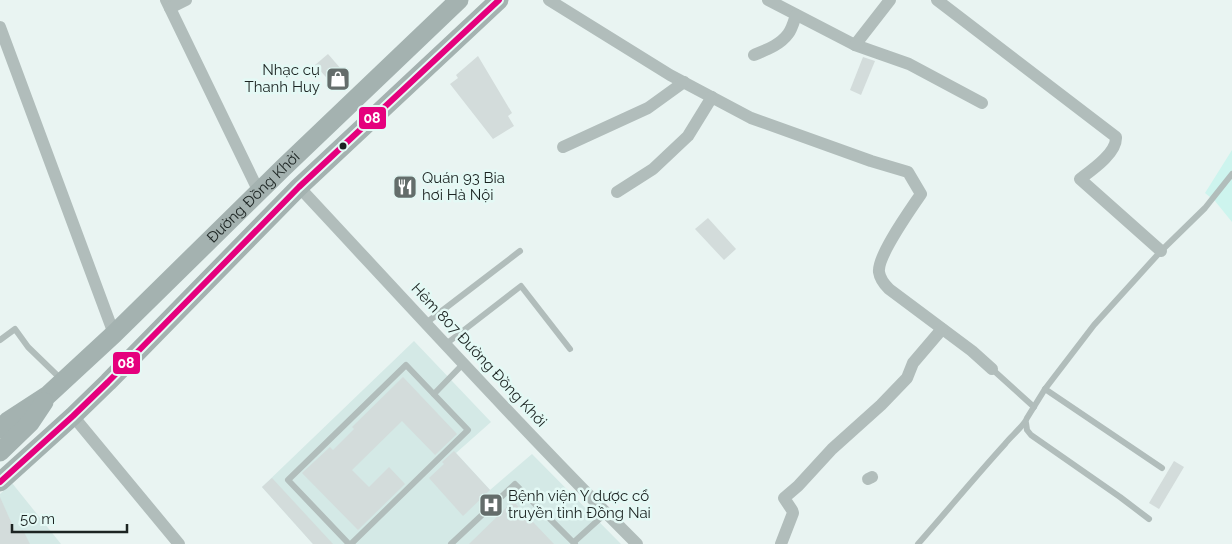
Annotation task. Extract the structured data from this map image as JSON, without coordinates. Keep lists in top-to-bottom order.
{
  "streets": {
    "main road": ["Đường Đồng Khởi"],
    "street": ["Hẻm 807 Đường Đồng Khởi"]
  },
  "crossings": [
    ["Đường Đồng Khởi", "Hẻm 807 Đường Đồng Khởi"]
  ],
  "places": {
    "shop": ["Nhạc cụ Thanh Huy"],
    "restaurant": ["Quán 93 Bia hơi Hà Nội"],
    "hospital": ["Bệnh viện Y dược cổ truyền tỉnh Đồng Nai"]
  },
  "lines": ["transit line 08"],
  "scale_bar": "50 m"
}
